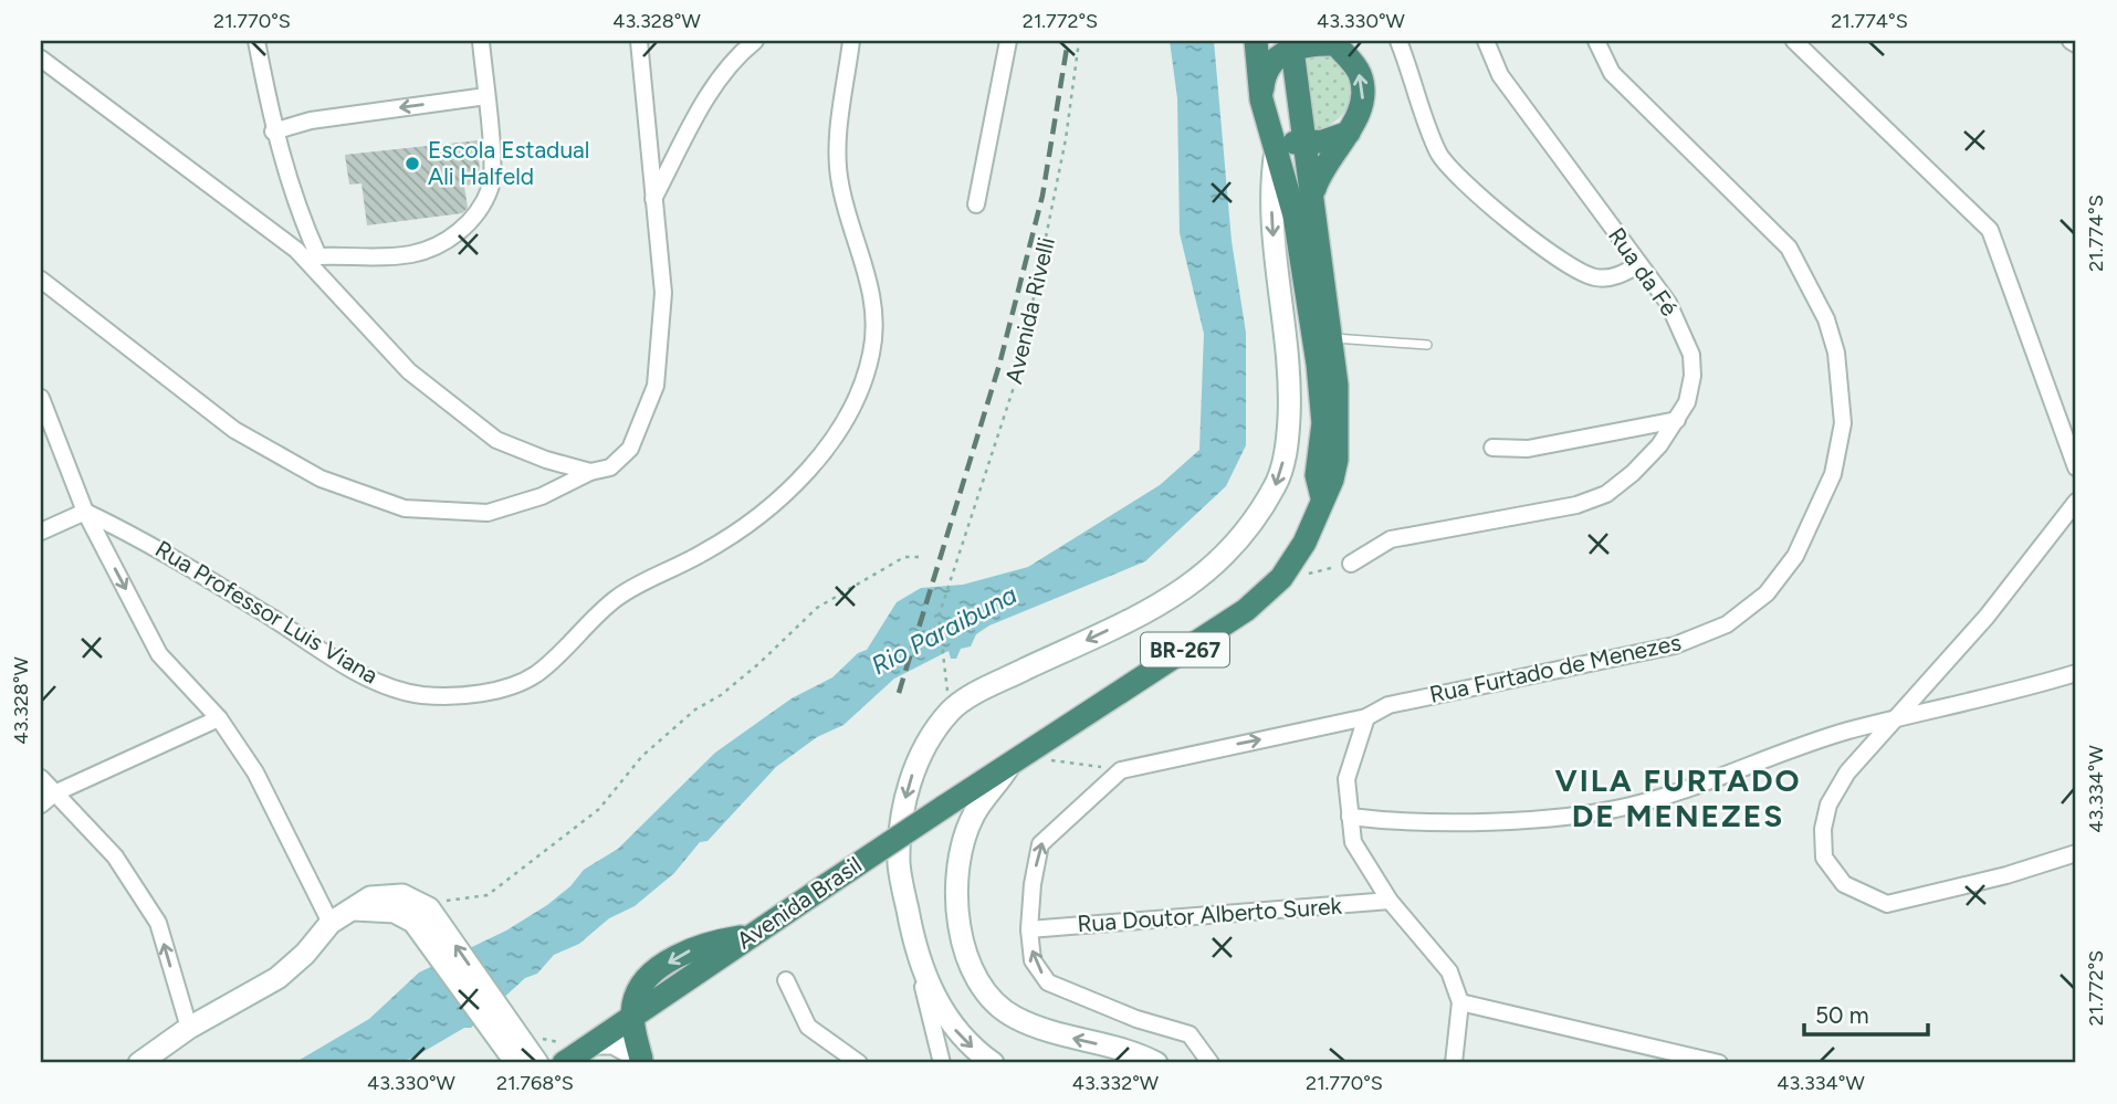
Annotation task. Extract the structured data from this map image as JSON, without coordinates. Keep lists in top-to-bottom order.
{
  "streets": {
    "highway": ["BR-267", "Avenida Brasil"],
    "street": [
      "Rua da Fé",
      "Rua Professor Luis Viana",
      "Rua Furtado de Menezes",
      "Rua Doutor Alberto Surek"
    ],
    "path": ["Avenida Rivelli"]
  },
  "crossings": [
    ["BR-267", "Avenida Brasil"]
  ],
  "districts": ["VILA FURTADO DE MENEZES"],
  "water": ["Rio Paraibuna"],
  "places": ["Escola Estadual Ali Halfeld"],
  "scale_bar": "50 m",
  "coordinates": [
    "21.770°S",
    "43.328°W",
    "21.772°S",
    "43.330°W",
    "21.774°S",
    "43.334°W",
    "21.768°S",
    "43.332°W"
  ]
}
